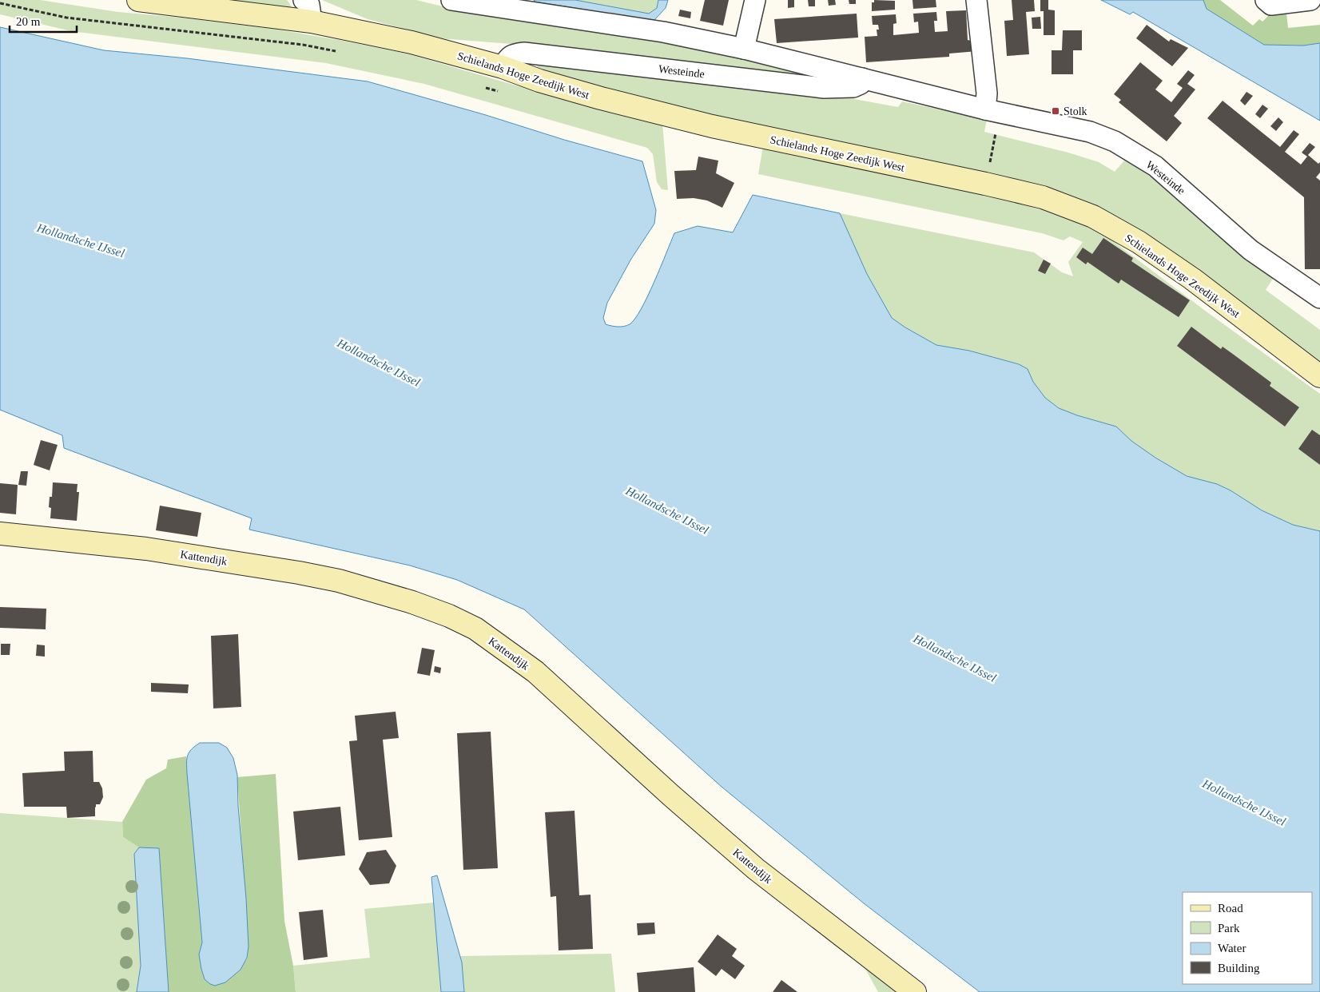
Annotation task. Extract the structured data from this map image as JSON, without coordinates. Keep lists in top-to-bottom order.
{
  "streets": {
    "street": ["Westeinde", "Schielands Hoge Zeedijk West", "Kattendijk"]
  },
  "crossings": [
    ["Westeinde", "Schielands Hoge Zeedijk West"]
  ],
  "water": ["Hollandsche IJssel"],
  "places": {
    "transit": ["Stolk"]
  },
  "legend": [
    "Road",
    "Park",
    "Water",
    "Building"
  ],
  "scale_bar": "20 m"
}
